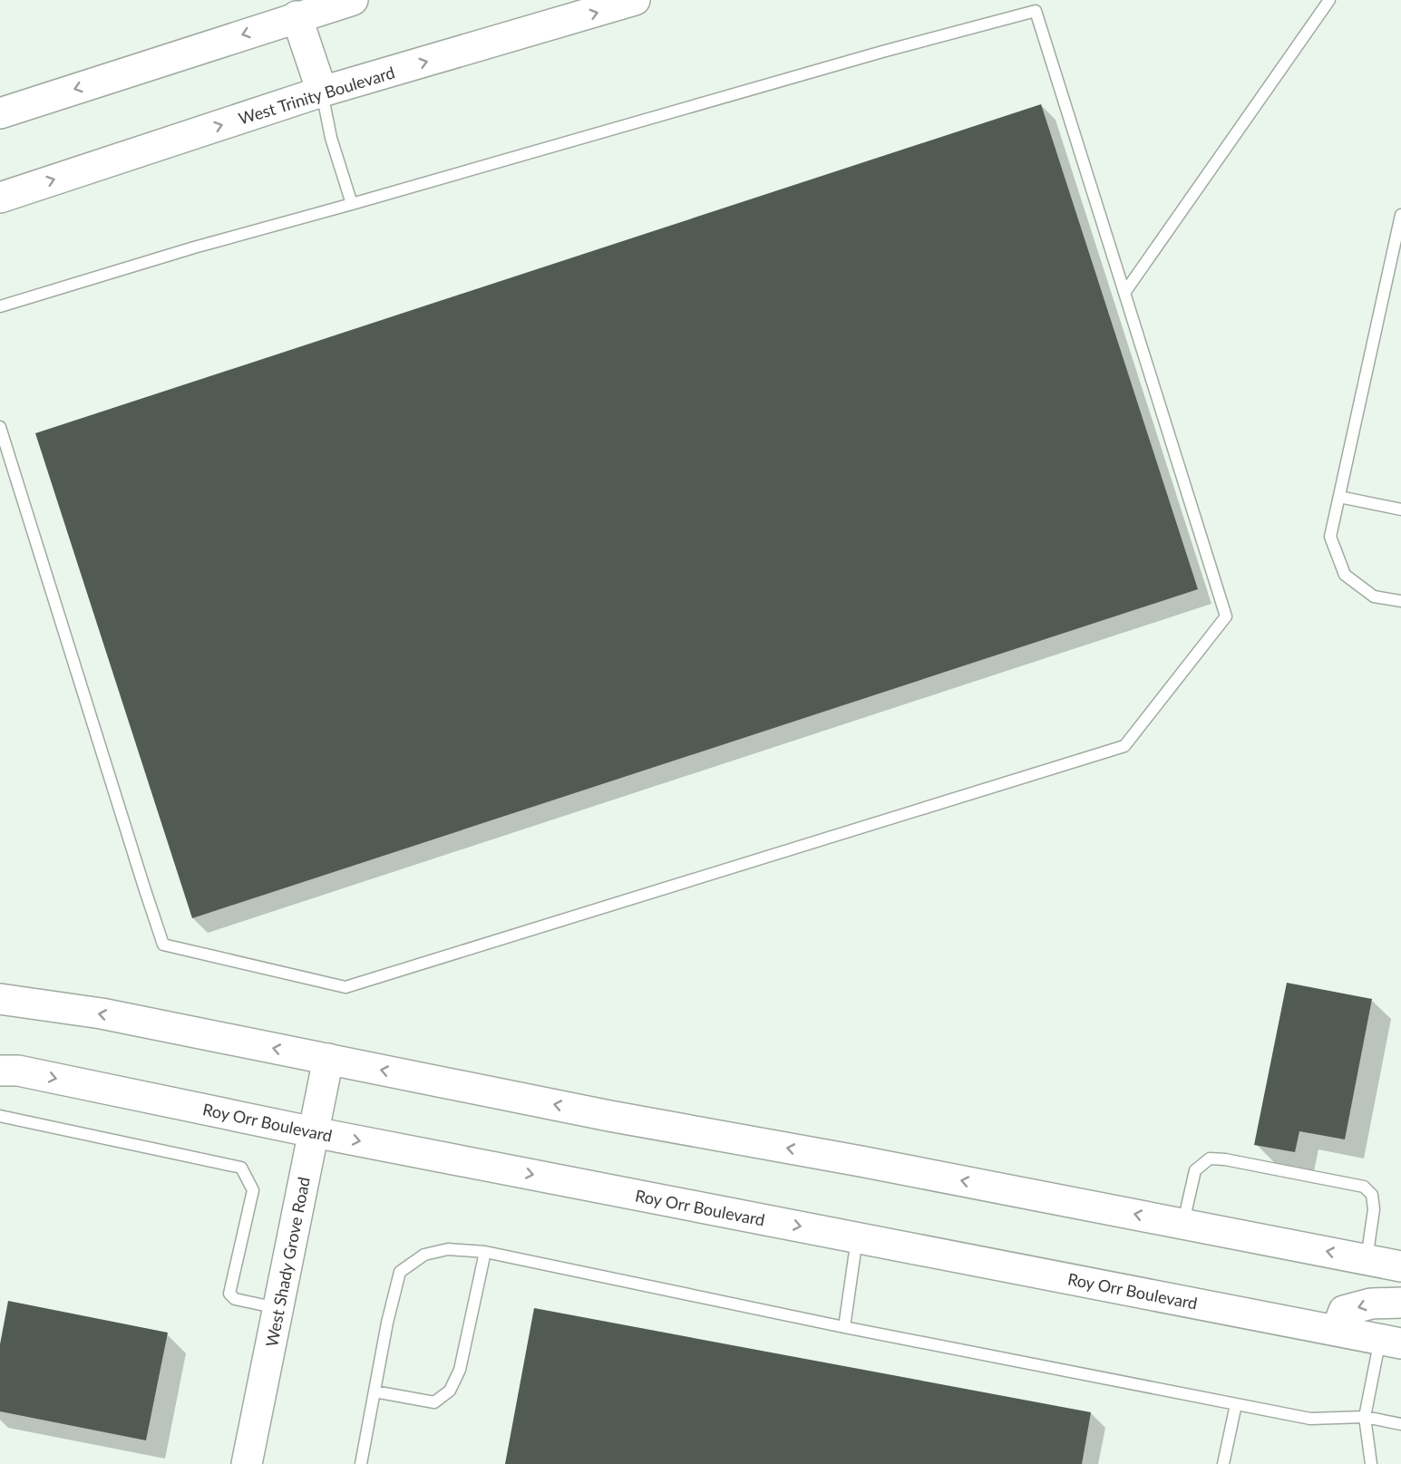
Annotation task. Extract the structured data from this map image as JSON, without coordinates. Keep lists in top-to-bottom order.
{
  "streets": {
    "main road": ["West Trinity Boulevard", "Roy Orr Boulevard", "West Shady Grove Road"]
  },
  "crossings": [
    ["Roy Orr Boulevard", "West Shady Grove Road"]
  ]
}
